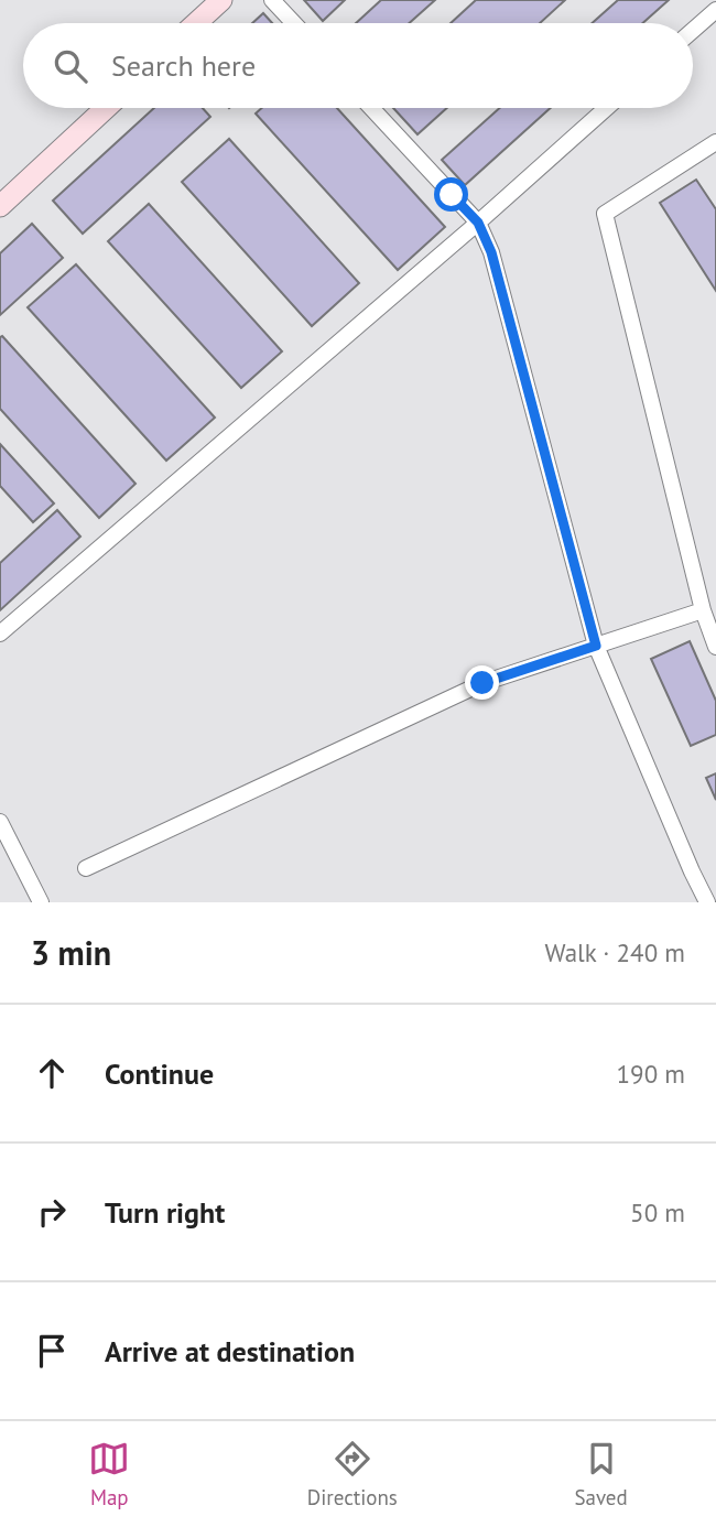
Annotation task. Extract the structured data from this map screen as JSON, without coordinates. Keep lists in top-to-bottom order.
{
  "page": {
    "search": "Search here",
    "heading": ["3 min", "Walk · 240 m"],
    "list": [
      ["Continue", "190 m"],
      ["Turn right", "50 m"],
      "Arrive at destination"
    ],
    "nav": ["Map", "Directions", "Saved"]
  }
}
